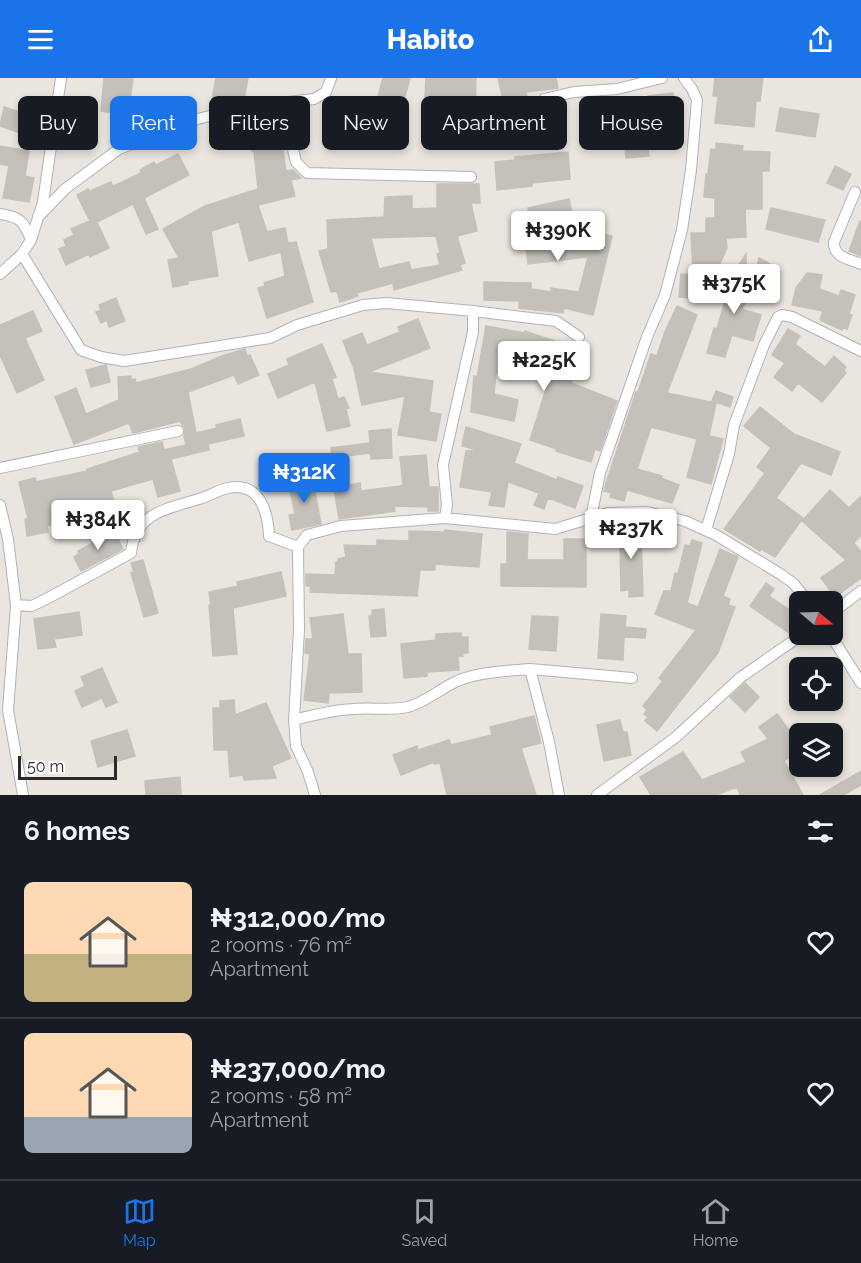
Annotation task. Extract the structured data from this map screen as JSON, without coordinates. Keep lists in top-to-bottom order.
{
  "scale_bar": "50 m",
  "north": "right",
  "page": {
    "header": "Habito",
    "chip": [
      "Buy",
      "Rent",
      "Filters",
      "New",
      "Apartment",
      "House"
    ],
    "price": [
      "₦390K",
      "₦375K",
      "₦225K",
      "₦312K",
      "₦384K",
      "₦237K"
    ],
    "scale": "50 m",
    "heading": "6 homes",
    "list": [
      {
        "name": "₦312,000/mo",
        "note": "2 rooms · 76 m² · Apartment"
      },
      {
        "name": "₦237,000/mo",
        "note": "2 rooms · 58 m² · Apartment"
      }
    ],
    "tabs": ["Map", "Saved", "Home"]
  }
}
